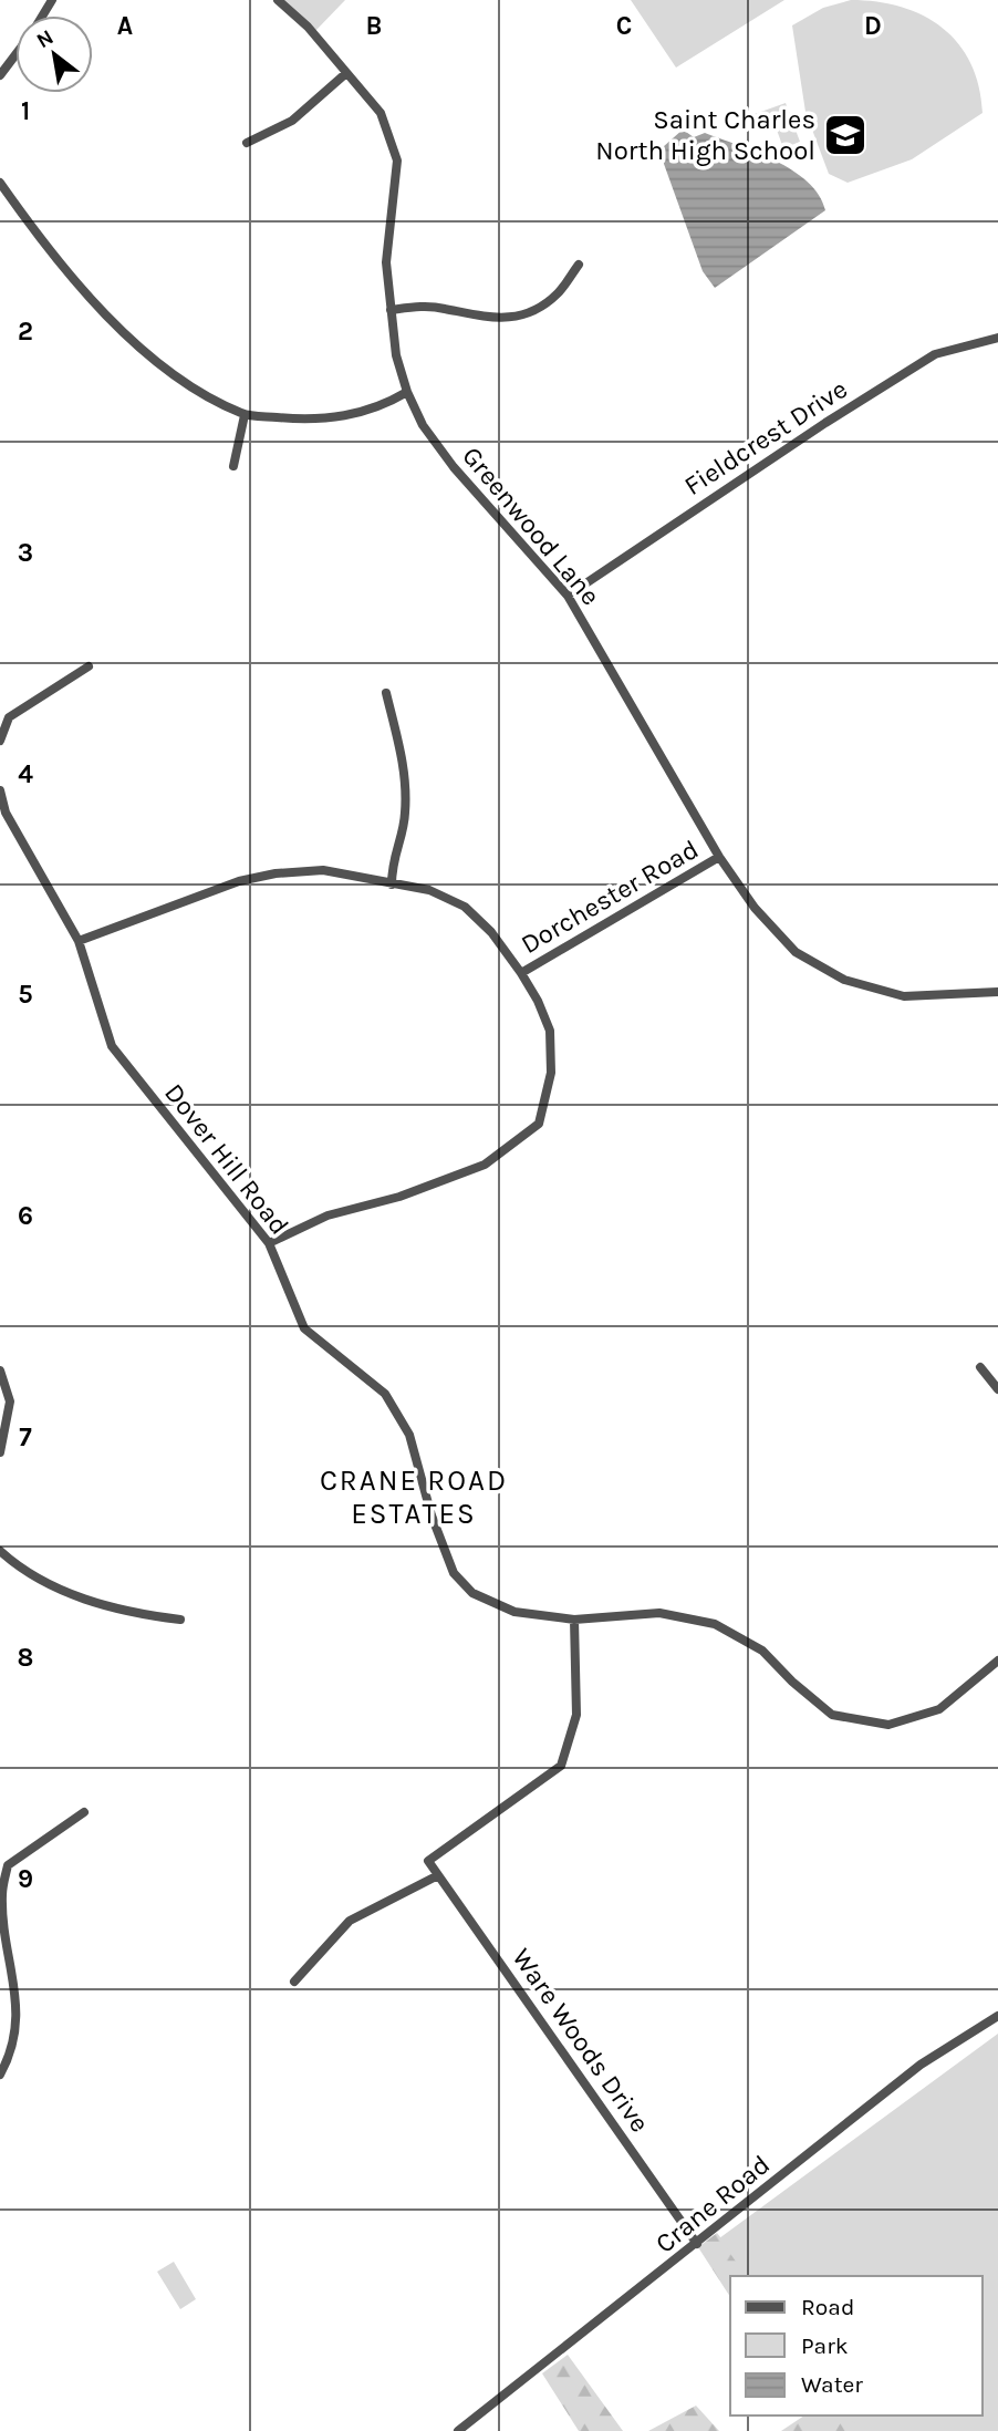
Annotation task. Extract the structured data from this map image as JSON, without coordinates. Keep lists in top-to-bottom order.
{
  "streets": {
    "street": [
      "Fieldcrest Drive",
      "Greenwood Lane",
      "Dorchester Road",
      "Dover Hill Road",
      "Ware Woods Drive",
      "Crane Road"
    ]
  },
  "crossings": [
    ["Fieldcrest Drive", "Greenwood Lane"],
    ["Greenwood Lane", "Dorchester Road"],
    ["Dover Hill Road", "Ware Woods Drive"],
    ["Ware Woods Drive", "Crane Road"]
  ],
  "districts": ["CRANE ROAD ESTATES"],
  "places": {
    "school or university": ["Saint Charles North High School"]
  },
  "legend": ["Road", "Park", "Water"],
  "north": "top left",
  "grid": {
    "columns": [
      "A",
      "B",
      "C",
      "D"
    ],
    "rows": [
      "1",
      "2",
      "3",
      "4",
      "5",
      "6",
      "7",
      "8",
      "9"
    ]
  }
}
